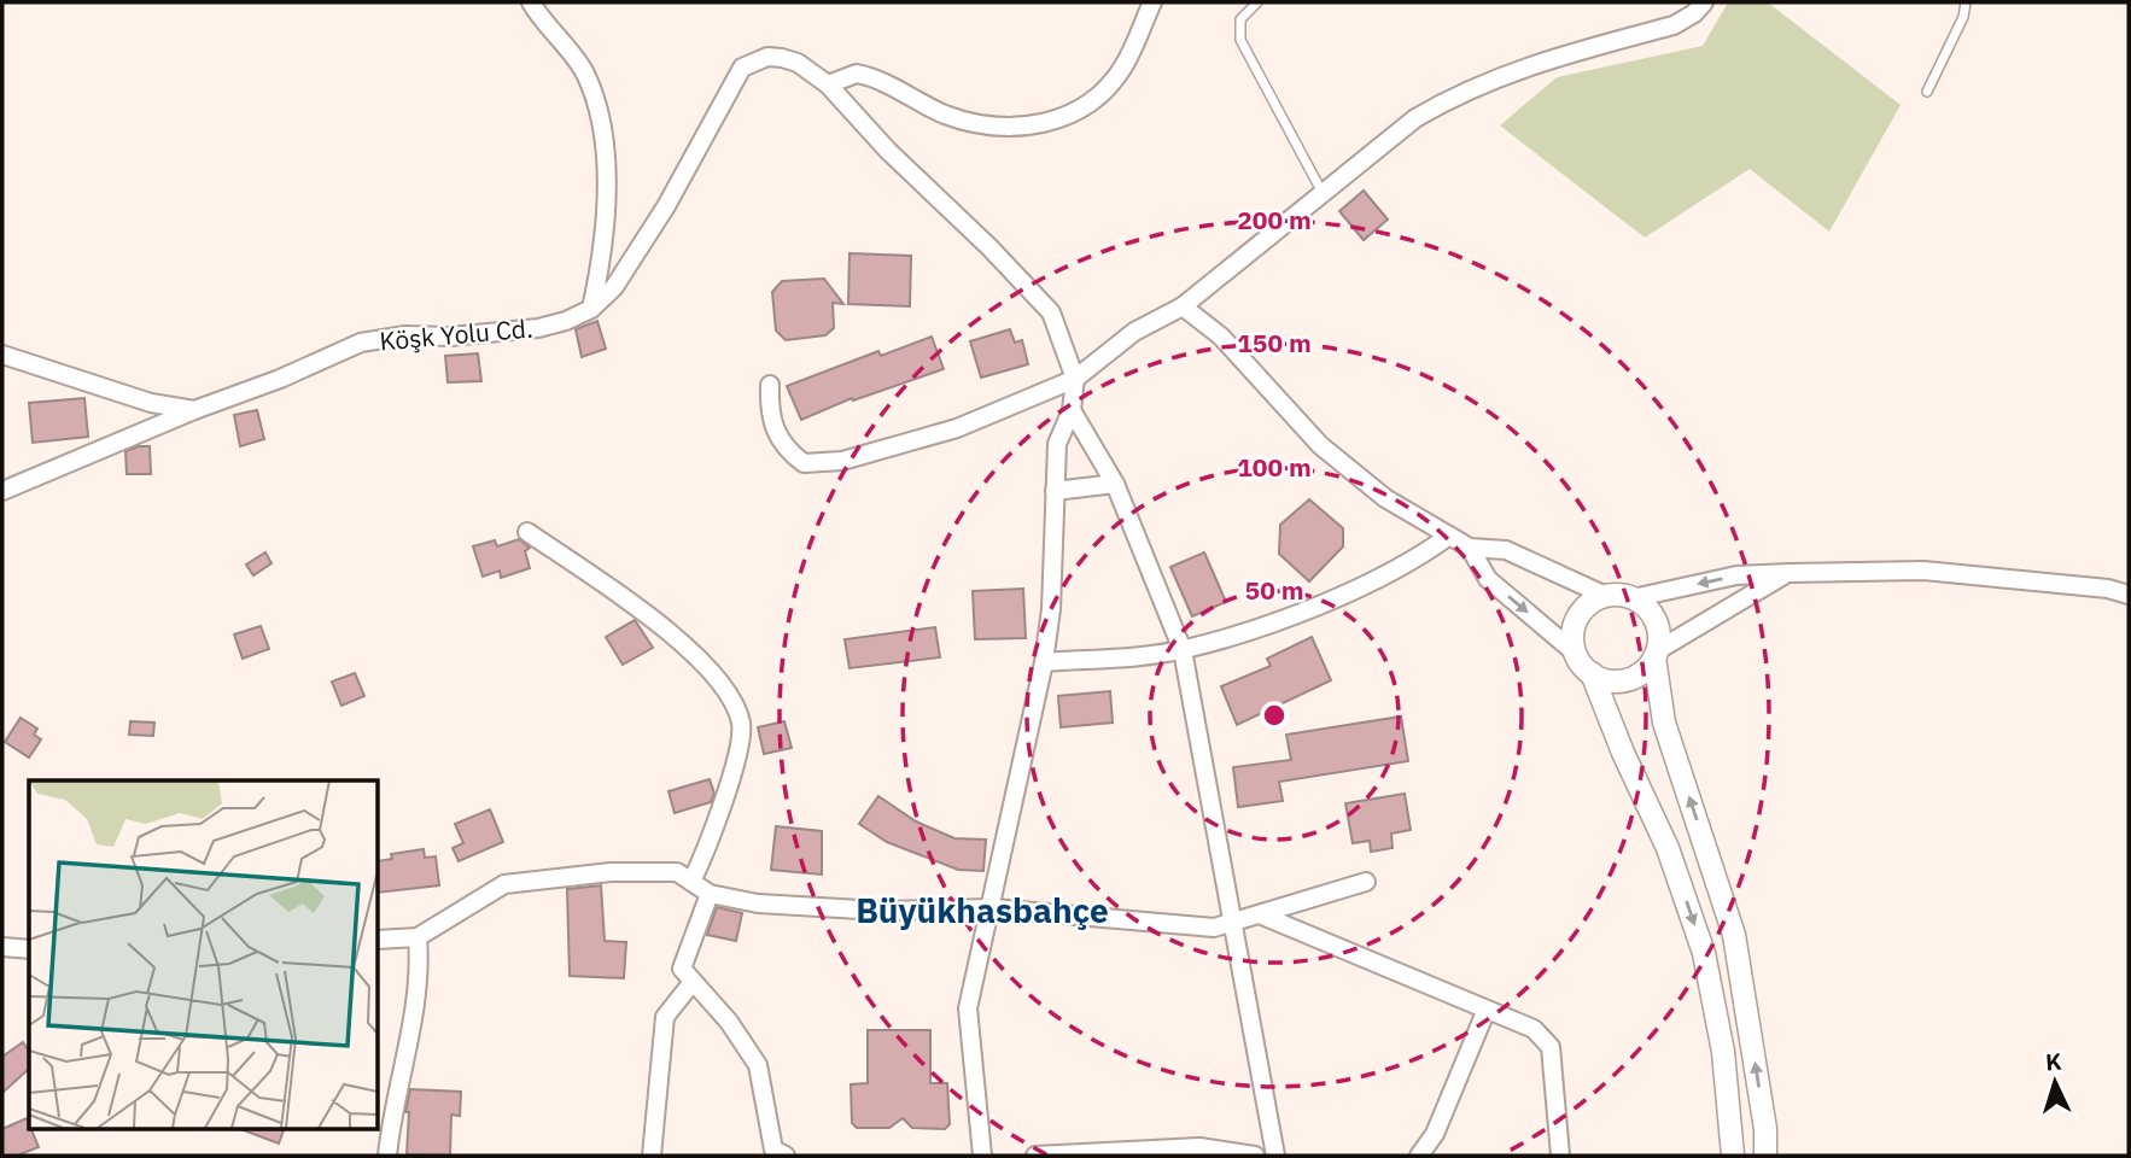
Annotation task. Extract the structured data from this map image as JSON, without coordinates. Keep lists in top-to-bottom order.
{
  "streets": {
    "street": ["Köşk Yolu Cd."]
  },
  "districts": ["Büyükhasbahçe"],
  "north": "top",
  "rings": [
    "200 m",
    "150 m",
    "100 m",
    "50 m"
  ]
}
